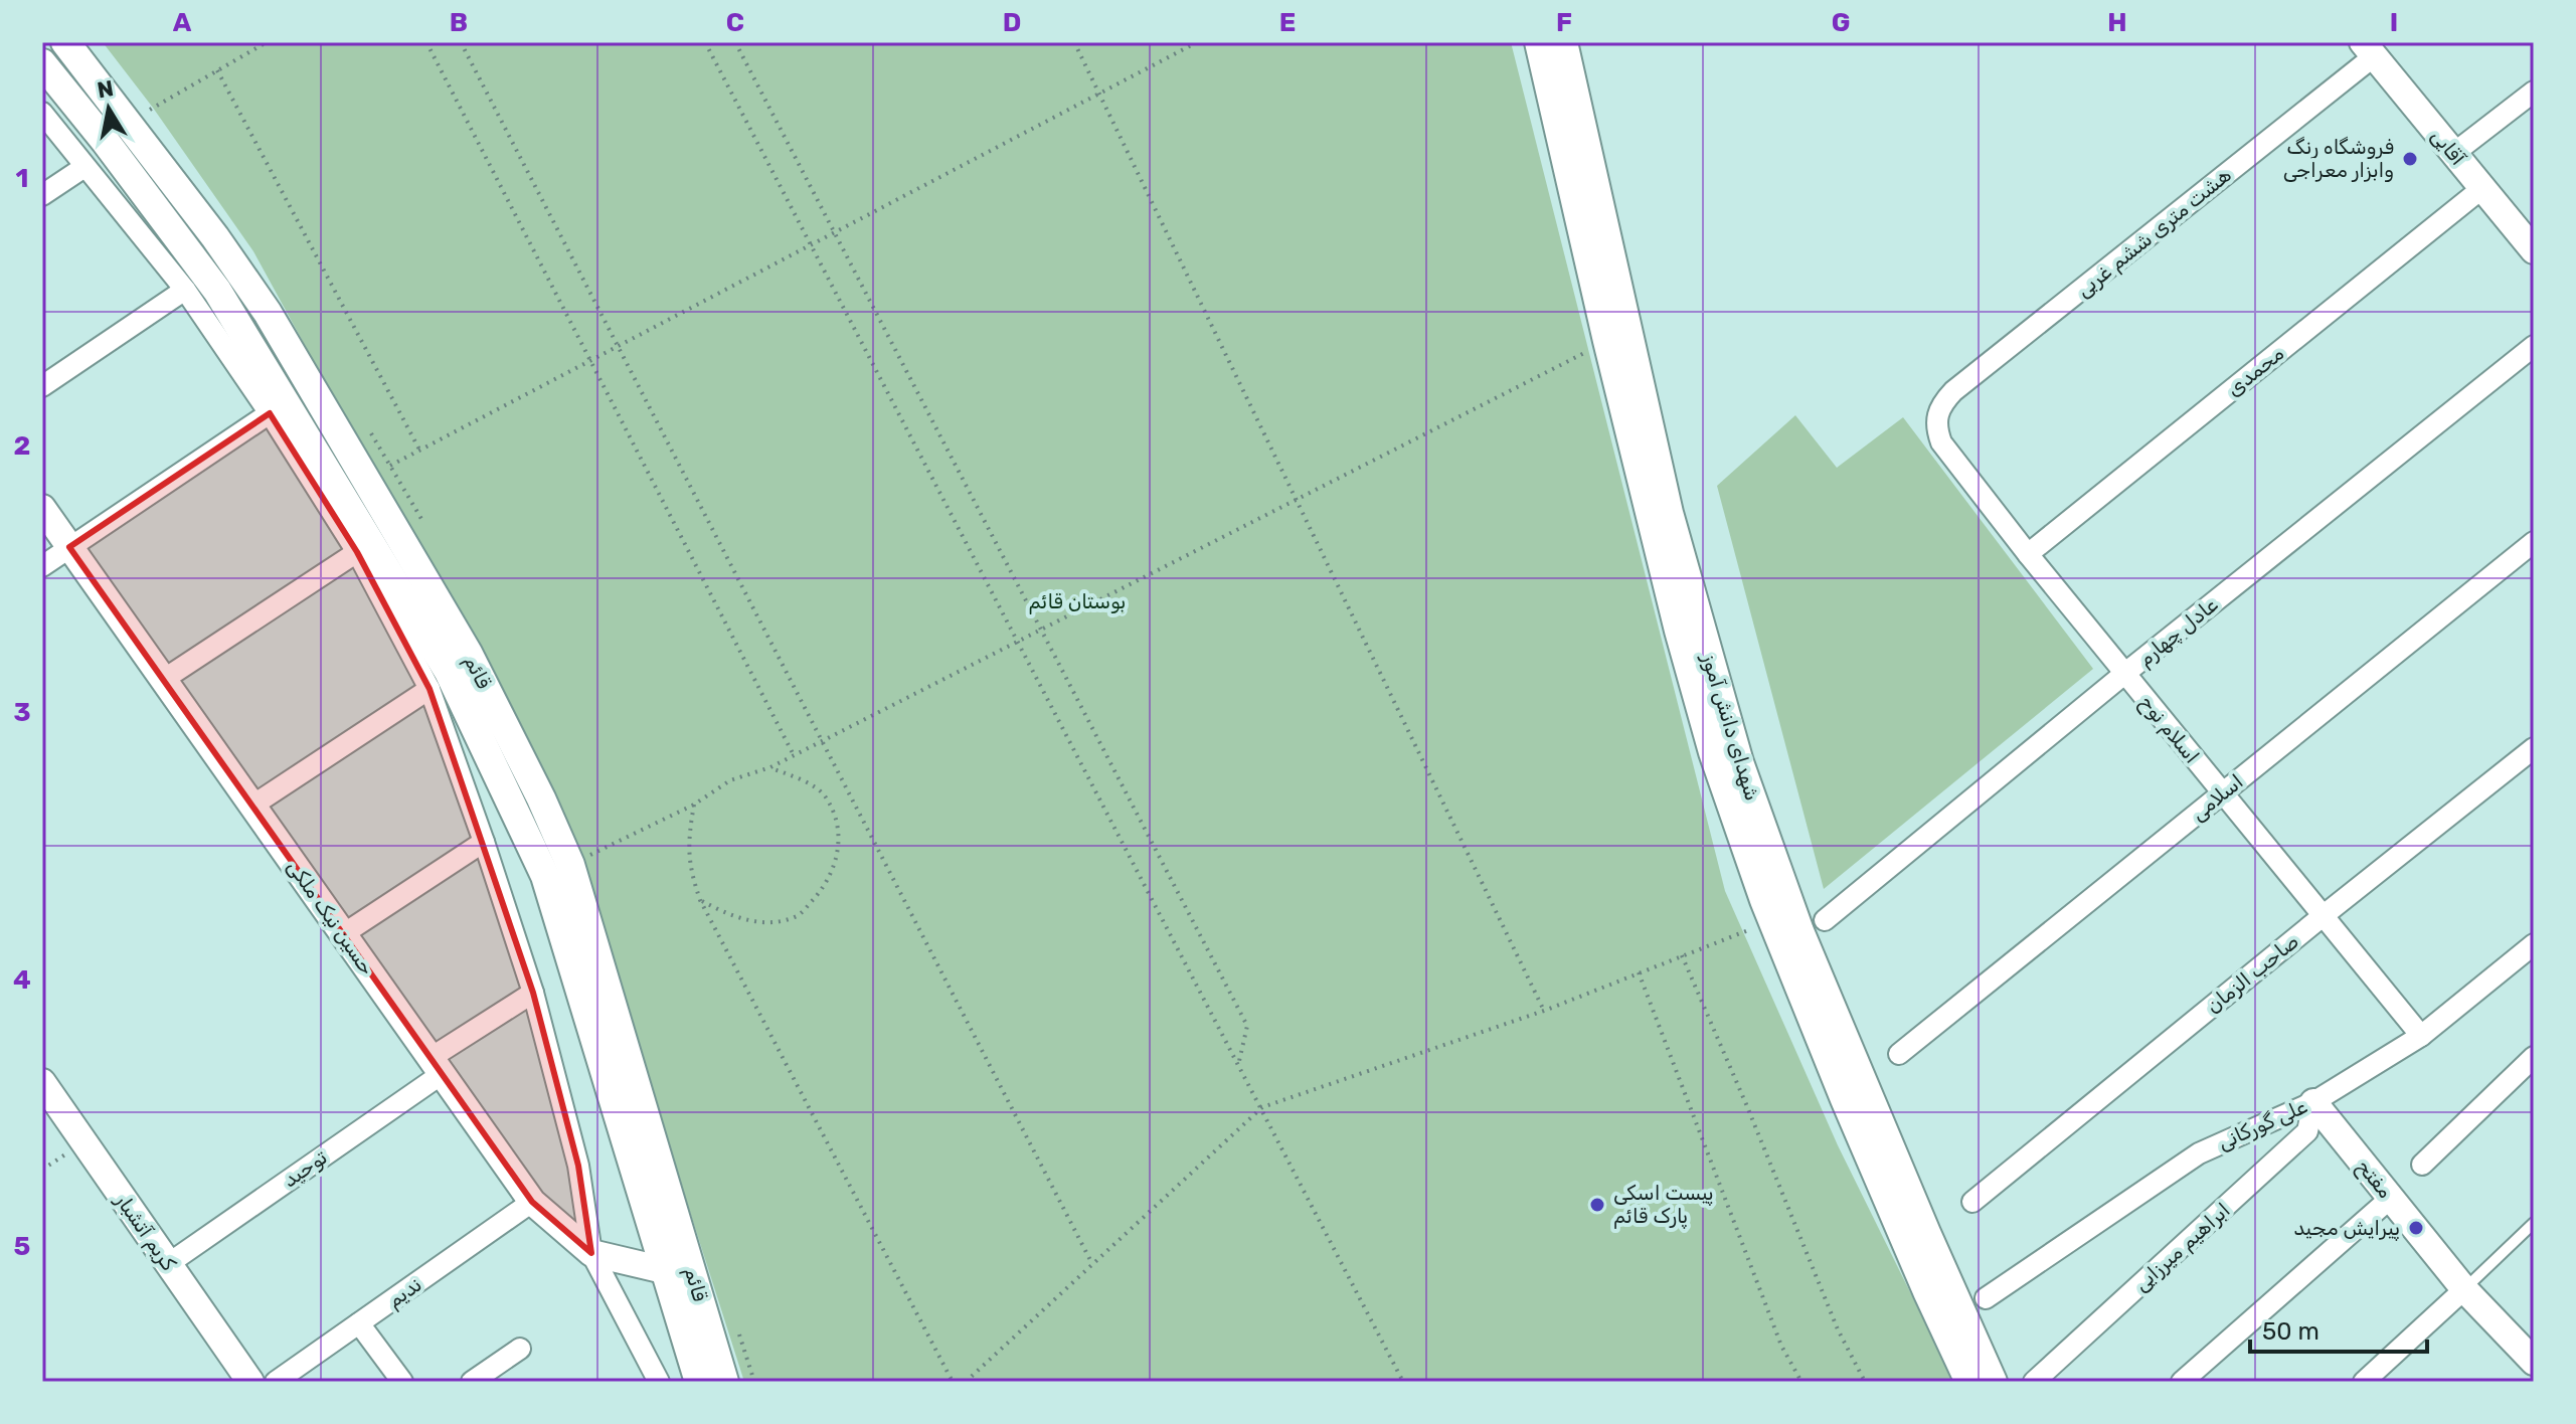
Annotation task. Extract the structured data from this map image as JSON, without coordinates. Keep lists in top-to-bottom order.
{
  "streets": {
    "main road": ["قائم", "شهدای دانش آموز"],
    "street": [
      "آقایی",
      "هشت متری ششم غربی",
      "محمدی",
      "عادل چهارم",
      "اسلام نوح",
      "اسلامی",
      "حسین نیک ملکی",
      "صاحب الزمان",
      "علی گورکانی",
      "توحید",
      "مفتح",
      "کریم آتشبار",
      "ابراهیم میرزایی",
      "ندیم"
    ]
  },
  "crossings": [
    ["آقایی", "هشت متری ششم غربی"],
    ["آقایی", "محمدی"],
    ["هشت متری ششم غربی", "اسلام نوح"],
    ["محمدی", "اسلام نوح"],
    ["عادل چهارم", "اسلام نوح"],
    ["قائم", "حسین نیک ملکی"],
    ["اسلام نوح", "اسلامی"],
    ["اسلام نوح", "صاحب الزمان"],
    ["اسلام نوح", "علی گورکانی"],
    ["حسین نیک ملکی", "توحید"],
    ["حسین نیک ملکی", "ندیم"],
    ["علی گورکانی", "مفتح"],
    ["علی گورکانی", "ابراهیم میرزایی"],
    ["توحید", "کریم آتشبار"],
    ["مفتح", "ابراهیم میرزایی"]
  ],
  "parks": ["بوستان قائم"],
  "places": ["فروشگاه رنگ وابزار معراجی", "پیست اسکی پارک قائم", "پیرایش مجید"],
  "scale_bar": "50 m",
  "north": "top",
  "grid": {
    "columns": [
      "A",
      "B",
      "C",
      "D",
      "E",
      "F",
      "G",
      "H",
      "I"
    ],
    "rows": [
      "1",
      "2",
      "3",
      "4",
      "5"
    ]
  }
}
